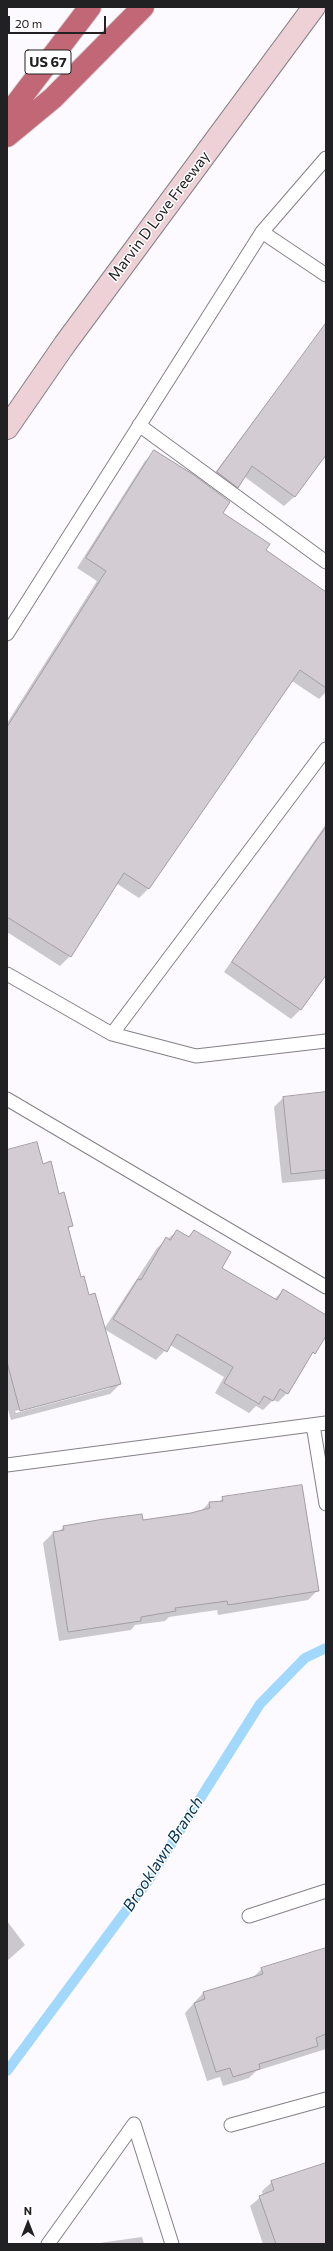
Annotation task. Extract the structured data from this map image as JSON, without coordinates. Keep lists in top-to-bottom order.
{
  "streets": {
    "highway": ["US 67"],
    "main road": ["Marvin D Love Freeway"]
  },
  "water": ["Brooklawn Branch"],
  "scale_bar": "20 m",
  "north": "top"
}
